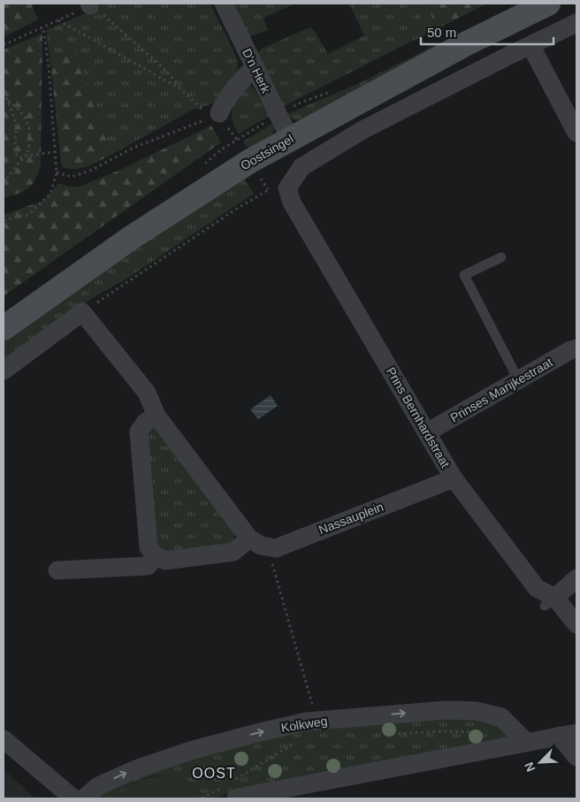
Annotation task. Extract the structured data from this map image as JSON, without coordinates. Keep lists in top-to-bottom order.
{
  "streets": {
    "main road": ["Oostsingel"],
    "street": [
      "D'n Herk",
      "Prinses Marijkestraat",
      "Prins Bernhardstraat",
      "Nassauplein",
      "Kolkweg"
    ]
  },
  "crossings": [
    ["D'n Herk", "Oostsingel"],
    ["Prinses Marijkestraat", "Prins Bernhardstraat"],
    ["Prins Bernhardstraat", "Nassauplein"]
  ],
  "districts": ["OOST"],
  "scale_bar": "50 m",
  "north": "bottom left"
}
